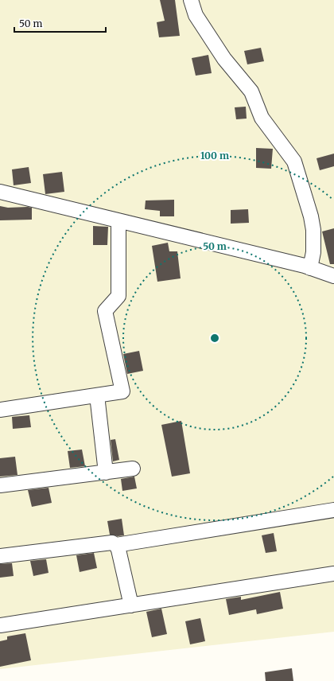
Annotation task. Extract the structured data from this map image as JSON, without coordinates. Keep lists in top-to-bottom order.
{
  "scale_bar": "50 m",
  "rings": ["100 m", "50 m"]
}
